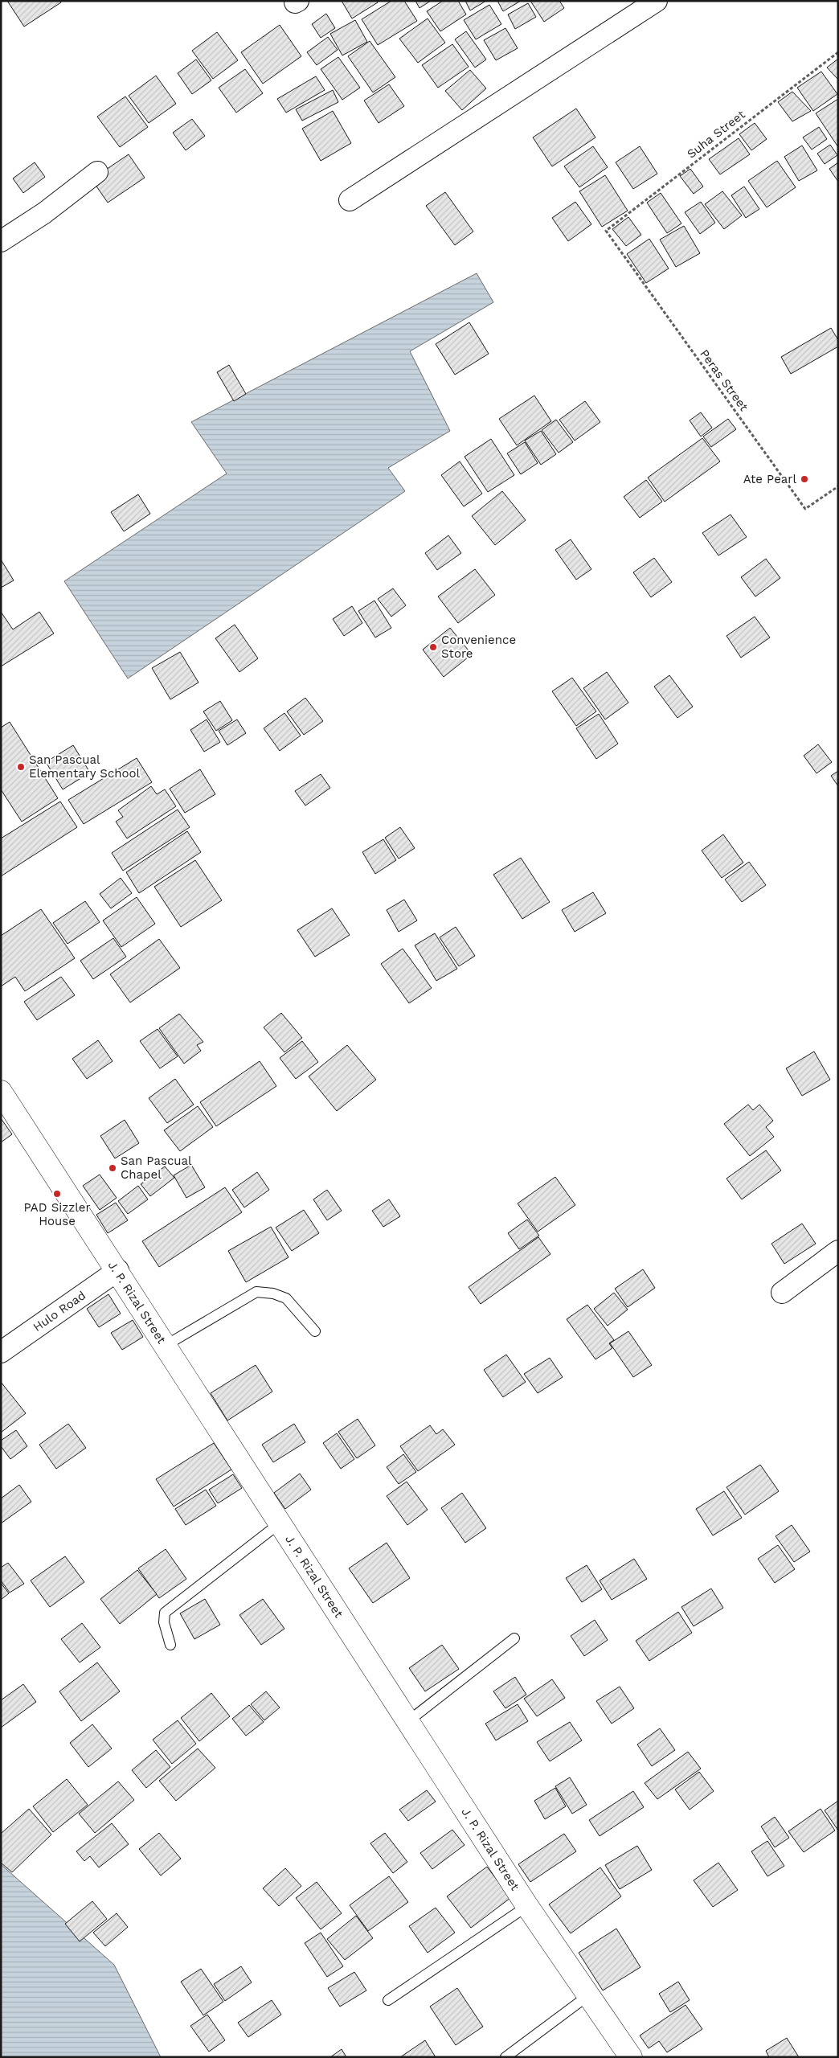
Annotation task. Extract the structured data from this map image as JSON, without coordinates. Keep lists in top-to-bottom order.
{
  "streets": {
    "main road": ["J. P. Rizal Street"],
    "street": ["Hulo Road"],
    "path": ["Suha Street", "Peras Street"]
  },
  "crossings": [
    ["Suha Street", "Peras Street"],
    ["J. P. Rizal Street", "Hulo Road"]
  ],
  "places": [
    "Ate Pearl",
    "Convenience Store",
    "San Pascual Elementary School",
    "San Pascual Chapel",
    "PAD Sizzler House"
  ]
}
